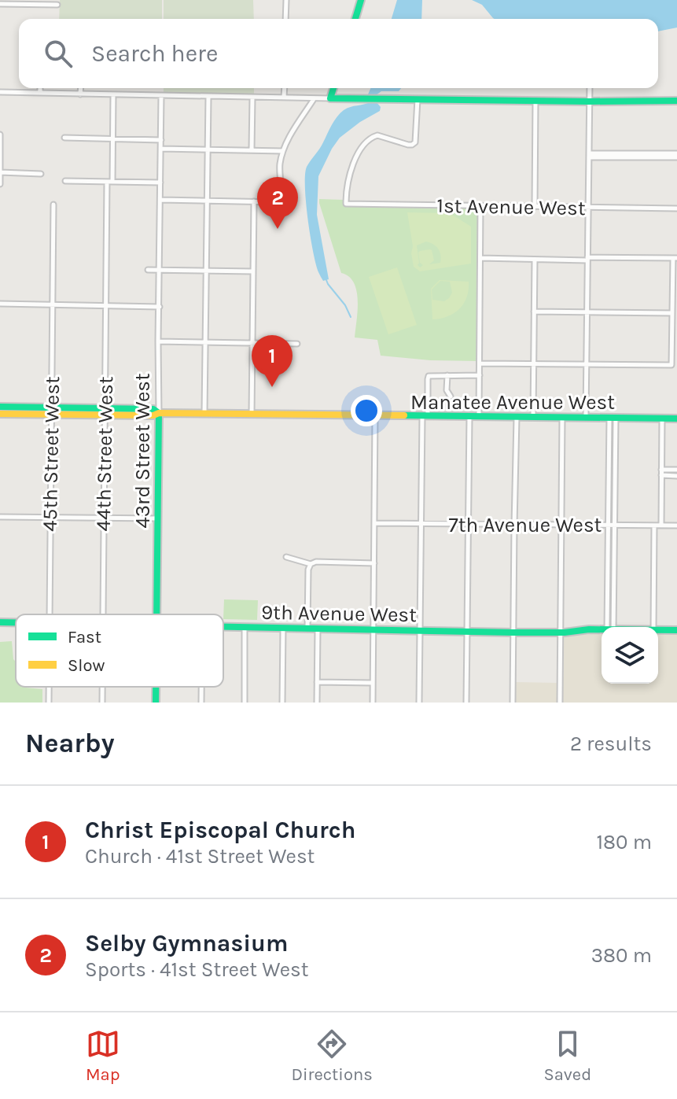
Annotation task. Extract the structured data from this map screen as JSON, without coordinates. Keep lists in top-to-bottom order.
{
  "streets": {
    "street": [
      "1st Avenue West",
      "Manatee Avenue West",
      "43rd Street West",
      "45th Street West",
      "44th Street West",
      "7th Avenue West",
      "9th Avenue West"
    ]
  },
  "crossings": [
    ["Manatee Avenue West", "43rd Street West"],
    ["Manatee Avenue West", "45th Street West"],
    ["Manatee Avenue West", "44th Street West"]
  ],
  "legend": ["Fast", "Slow"],
  "page": {
    "search": "Search here",
    "pins": ["2", "1"],
    "heading": ["Nearby", "2 results"],
    "list": [
      {
        "mark": "1",
        "name": "Christ Episcopal Church",
        "note": "Church · 41st Street West",
        "value": "180 m"
      },
      {
        "mark": "2",
        "name": "Selby Gymnasium",
        "note": "Sports · 41st Street West",
        "value": "380 m"
      }
    ],
    "nav": ["Map", "Directions", "Saved"]
  }
}
